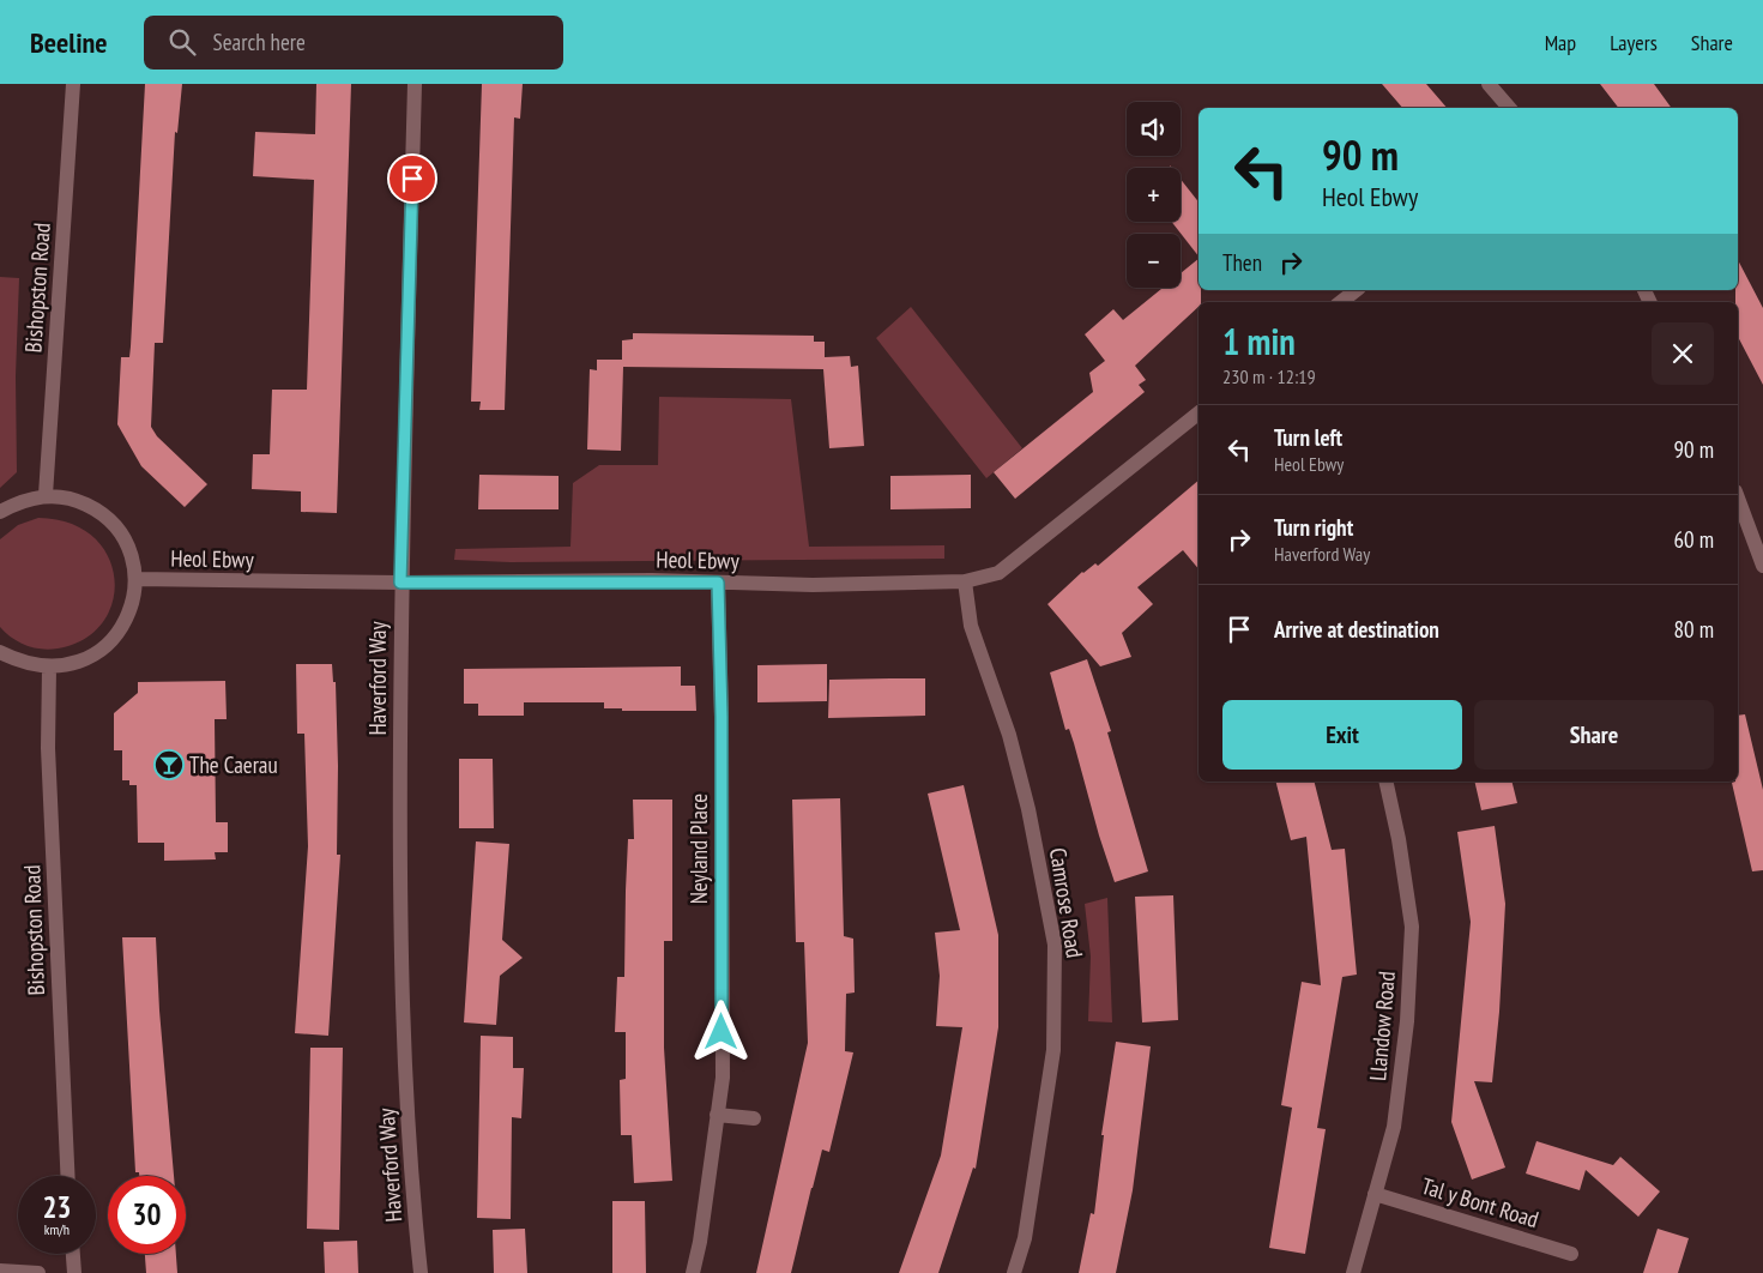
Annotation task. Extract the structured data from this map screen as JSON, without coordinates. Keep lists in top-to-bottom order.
{
  "streets": {
    "street": [
      "Bishopston Road",
      "Heol Ebwy",
      "Haverford Way",
      "Neyland Place",
      "Camrose Road",
      "Llandow Road",
      "Tal y Bont Road"
    ]
  },
  "crossings": [
    ["Heol Ebwy", "Haverford Way"],
    ["Heol Ebwy", "Neyland Place"],
    ["Heol Ebwy", "Camrose Road"],
    ["Llandow Road", "Tal y Bont Road"]
  ],
  "places": {
    "bar": ["The Caerau"]
  },
  "page": {
    "header": "Beeline",
    "search": "Search here",
    "nav": ["Map", "Layers", "Share"],
    "map_buttons": ["+", "−"],
    "turn": ["90 m", "Heol Ebwy"],
    "then": "Then",
    "heading": ["1 min", "230 m · 12:19"],
    "list": [
      {
        "name": "Turn left",
        "note": "Heol Ebwy",
        "value": "90 m"
      },
      {
        "name": "Turn right",
        "note": "Haverford Way",
        "value": "60 m"
      },
      {
        "name": "Arrive at destination",
        "value": "80 m"
      }
    ],
    "buttons": ["Exit", "Share"],
    "speed": "23 km/h",
    "limit": "30"
  }
}
